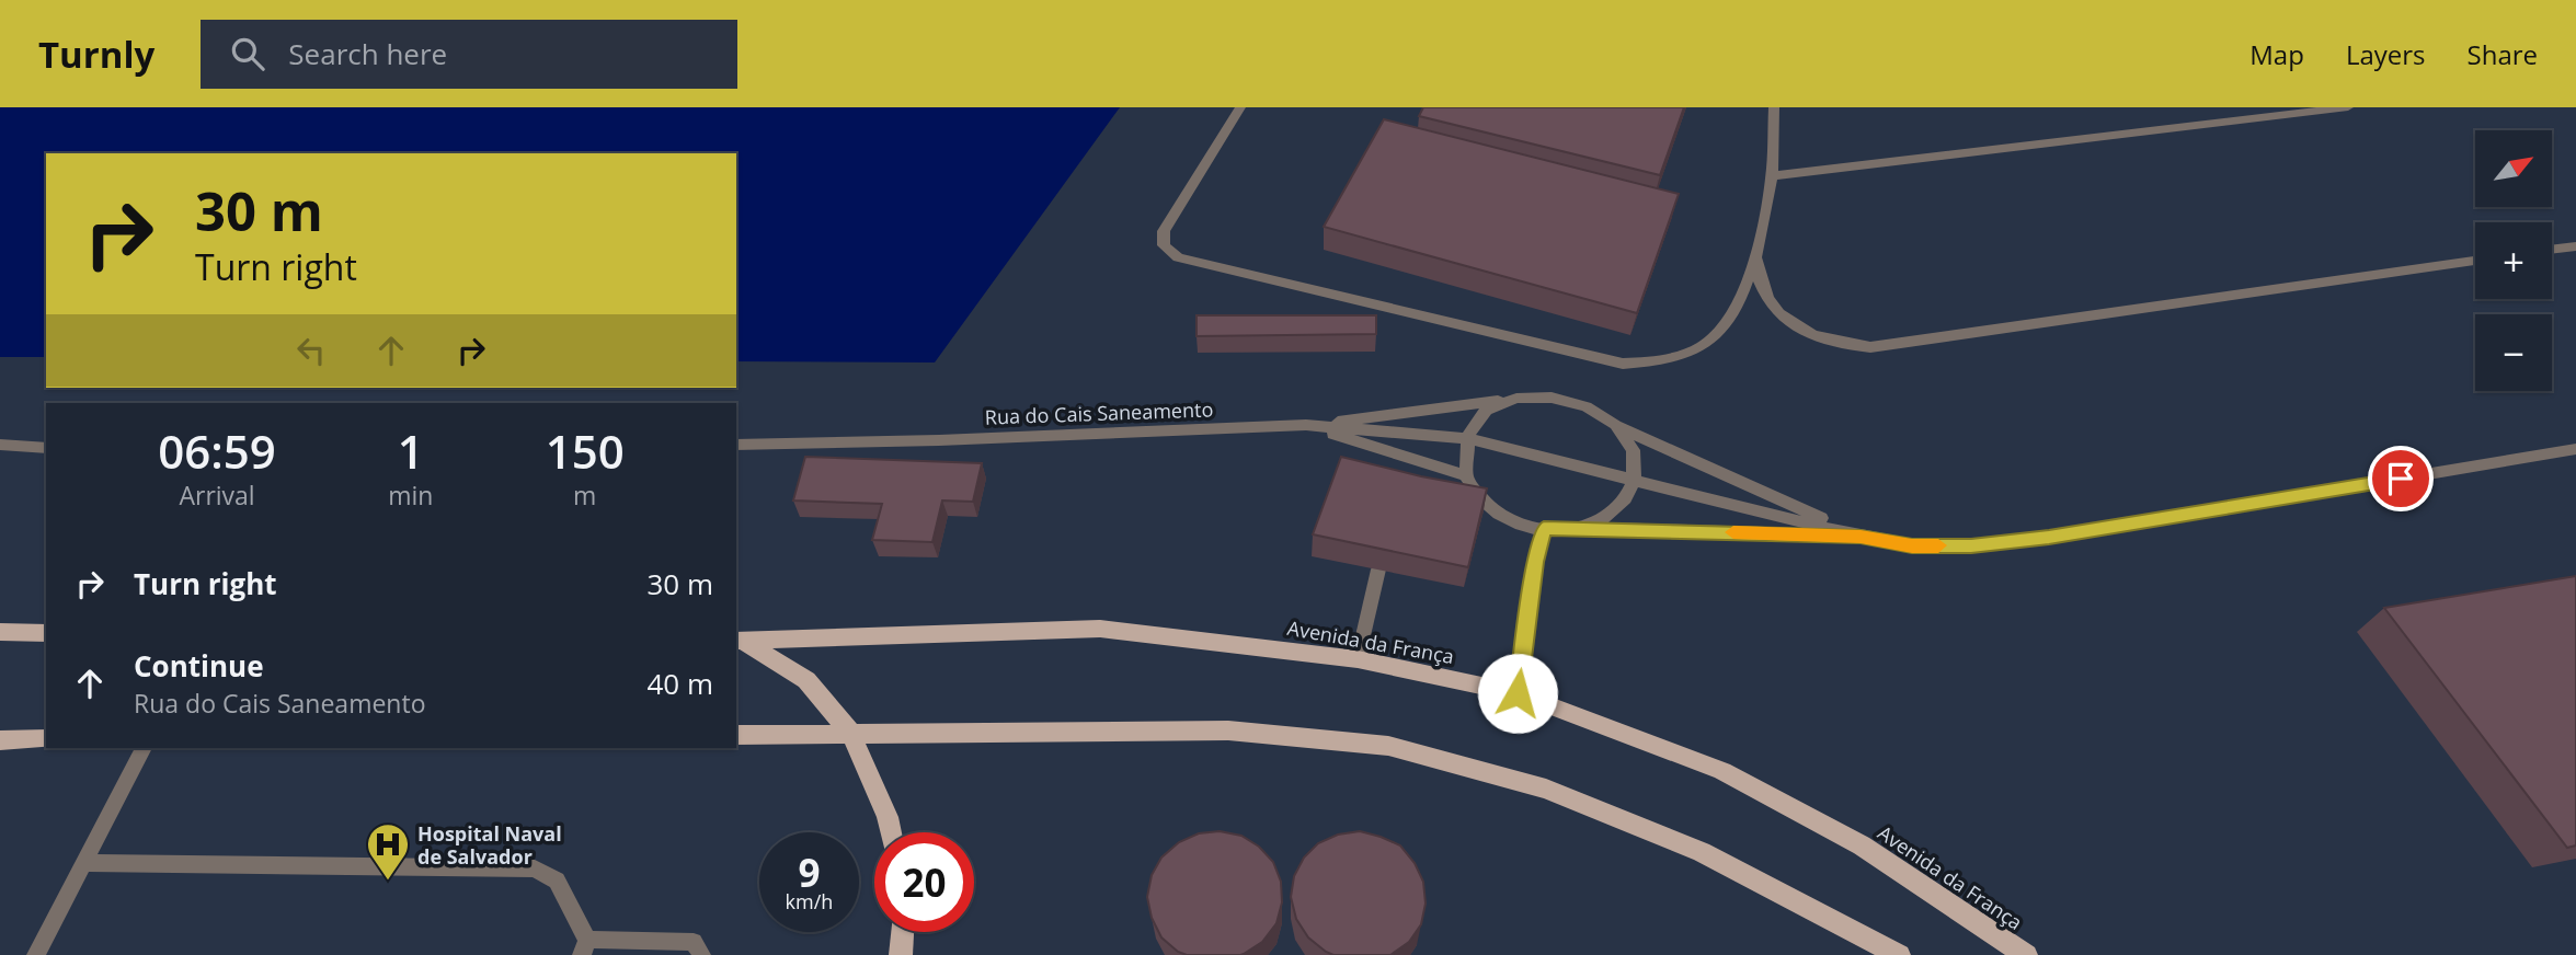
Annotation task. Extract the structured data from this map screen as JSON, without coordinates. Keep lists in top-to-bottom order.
{
  "streets": {
    "main road": ["Avenida da França"],
    "lane": ["Rua do Cais Saneamento"]
  },
  "places": {
    "hospital": ["Hospital Naval de Salvador"]
  },
  "north": "top right",
  "page": {
    "header": "Turnly",
    "search": "Search here",
    "nav": ["Map", "Layers", "Share"],
    "map_buttons": ["+", "−"],
    "turn": ["30 m", "Turn right"],
    "eta": [
      "06:59",
      "Arrival",
      "1",
      "min",
      "150",
      "m"
    ],
    "list": [
      {
        "name": "Turn right",
        "value": "30 m"
      },
      {
        "name": "Continue",
        "note": "Rua do Cais Saneamento",
        "value": "40 m"
      }
    ],
    "speed": "9 km/h",
    "limit": "20"
  }
}
